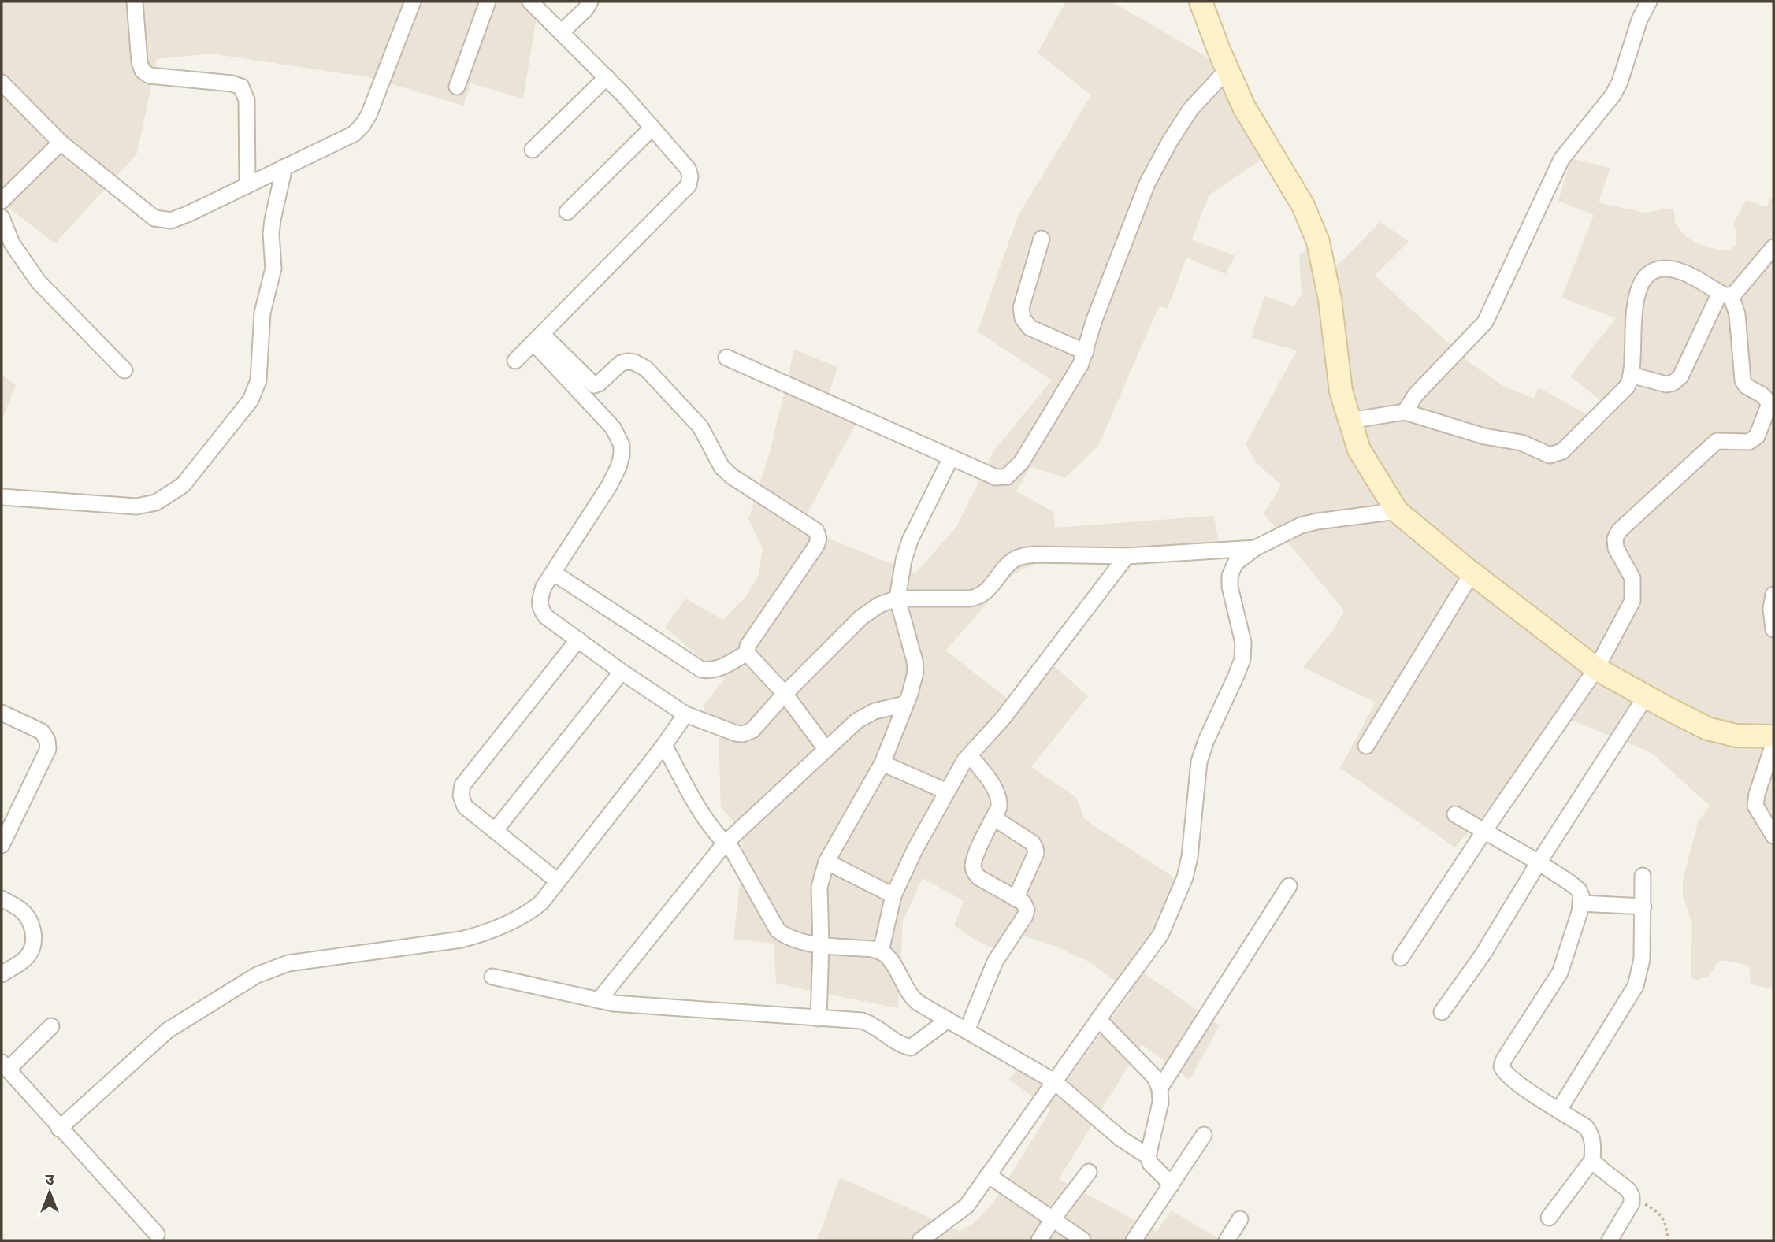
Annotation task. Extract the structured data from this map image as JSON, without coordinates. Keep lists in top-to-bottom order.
{
  "north": "top"
}
